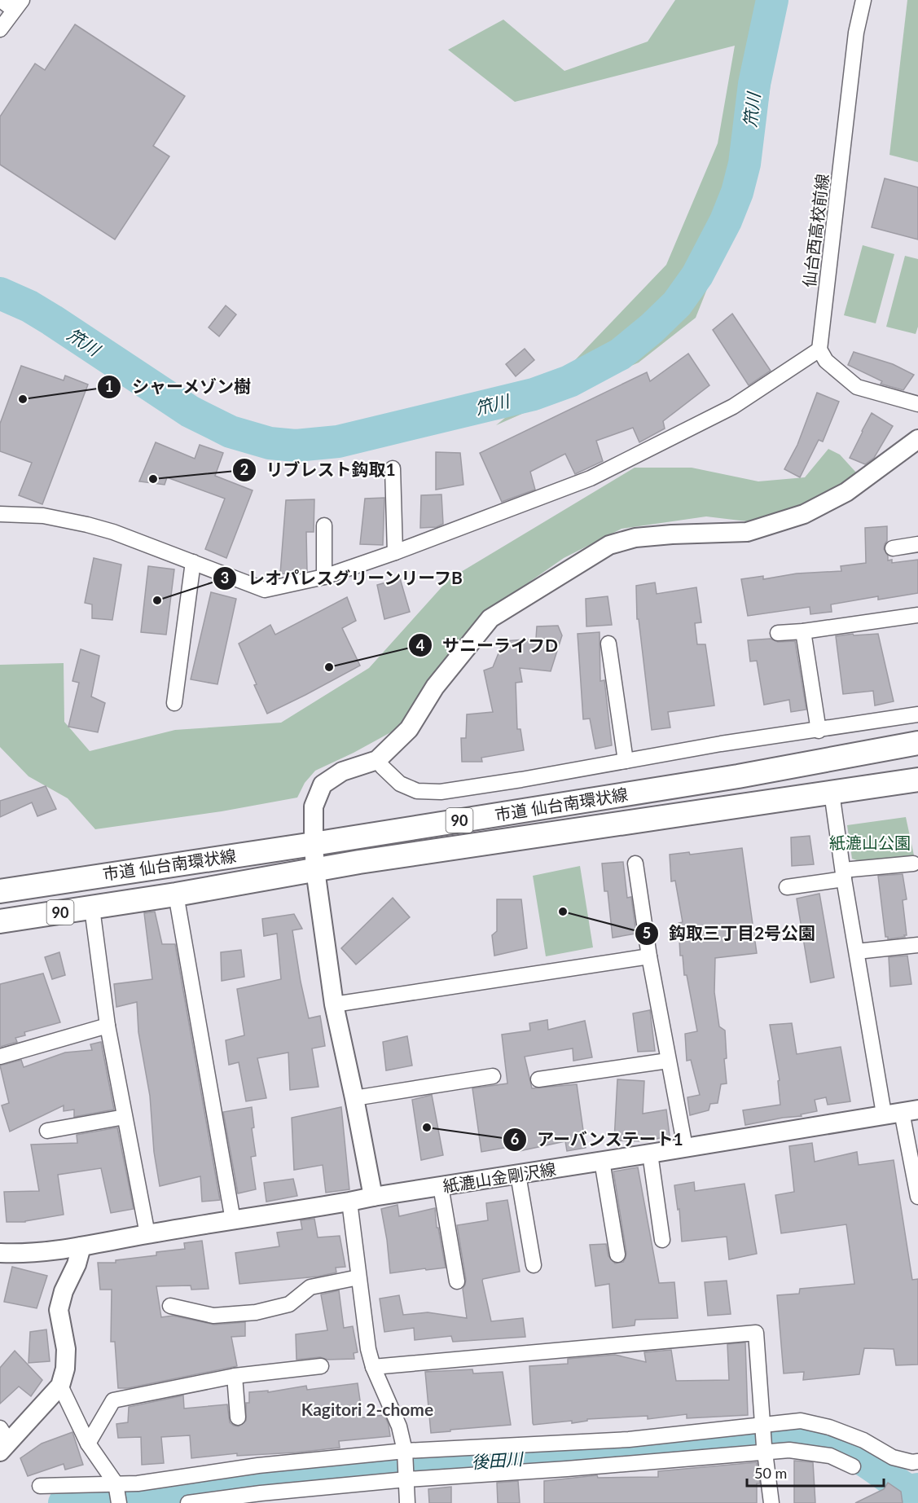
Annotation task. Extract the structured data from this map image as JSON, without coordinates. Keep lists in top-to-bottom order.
{
  "streets": {
    "main road": ["市道 仙台南環状線", "90"],
    "street": ["仙台西高校前線", "紙漉山金剛沢線"]
  },
  "districts": ["Kagitori 2-chome"],
  "water": ["笊川", "後田川"],
  "parks": ["紙漉山公園"],
  "places": [
    "シャーメゾン樹",
    "リブレスト鈎取1",
    "レオパレスグリーンリーフB",
    "サニーライフD",
    "鈎取三丁目2号公園",
    "アーバンステート1"
  ],
  "scale_bar": "50 m"
}
